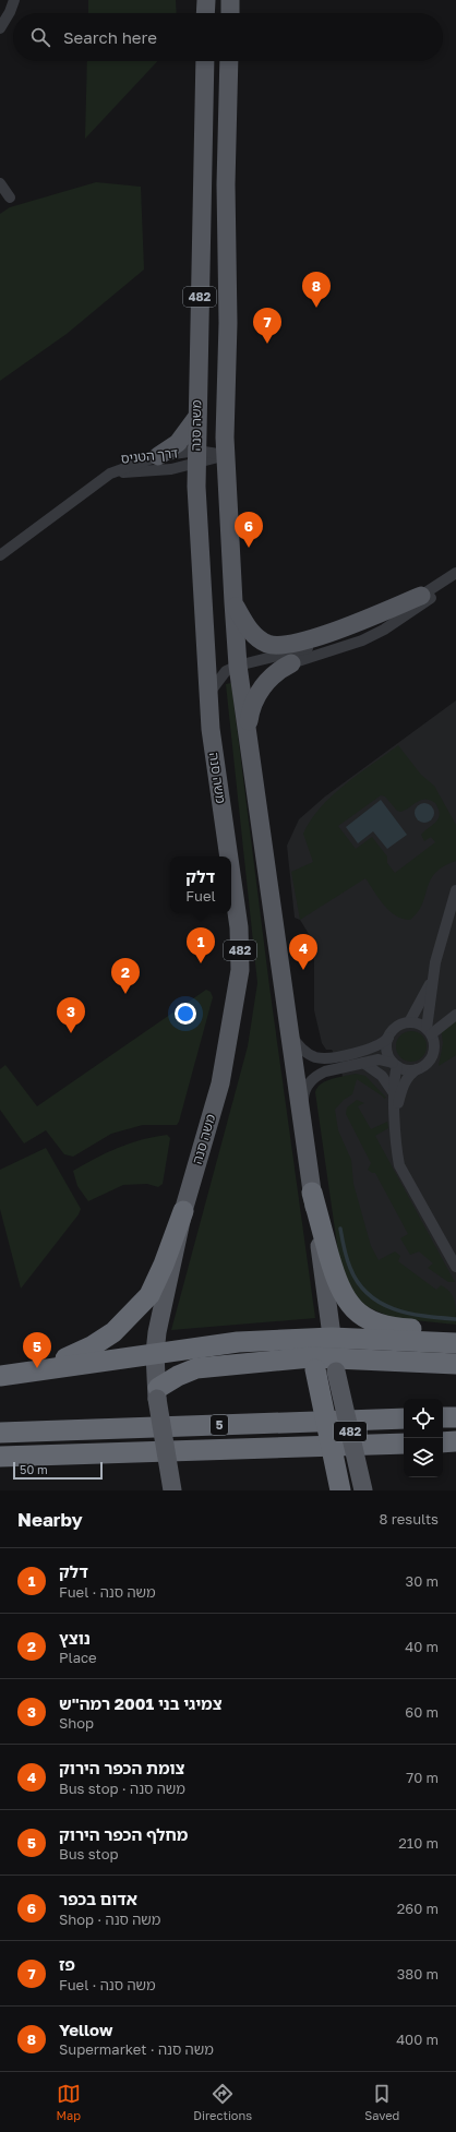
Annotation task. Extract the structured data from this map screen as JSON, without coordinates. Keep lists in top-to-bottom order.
{
  "streets": {
    "highway": ["5"],
    "main road": ["482", "משה סנה"],
    "street": ["דרך הטניס"]
  },
  "crossings": [
    ["482", "דרך הטניס"],
    ["משה סנה", "דרך הטניס"]
  ],
  "scale_bar": "50 m",
  "page": {
    "search": "Search here",
    "pins": [
      "8",
      "7",
      "6",
      "1",
      "4",
      "2",
      "3",
      "5"
    ],
    "popup": ["דלק", "Fuel"],
    "scale": "50 m",
    "heading": ["Nearby", "8 results"],
    "list": [
      {
        "mark": "1",
        "name": "דלק",
        "note": "Fuel · משה סנה",
        "value": "30 m"
      },
      {
        "mark": "2",
        "name": "נוצץ",
        "note": "Place",
        "value": "40 m"
      },
      {
        "mark": "3",
        "name": "צמיגי בני 2001 רמה\"ש",
        "note": "Shop",
        "value": "60 m"
      },
      {
        "mark": "4",
        "name": "צומת הכפר הירוק",
        "note": "Bus stop · משה סנה",
        "value": "70 m"
      },
      {
        "mark": "5",
        "name": "מחלף הכפר הירוק",
        "note": "Bus stop",
        "value": "210 m"
      },
      {
        "mark": "6",
        "name": "אדום בכפר",
        "note": "Shop · משה סנה",
        "value": "260 m"
      },
      {
        "mark": "7",
        "name": "פז",
        "note": "Fuel · משה סנה",
        "value": "380 m"
      },
      {
        "mark": "8",
        "name": "Yellow",
        "note": "Supermarket · משה סנה",
        "value": "400 m"
      }
    ],
    "nav": ["Map", "Directions", "Saved"]
  }
}
